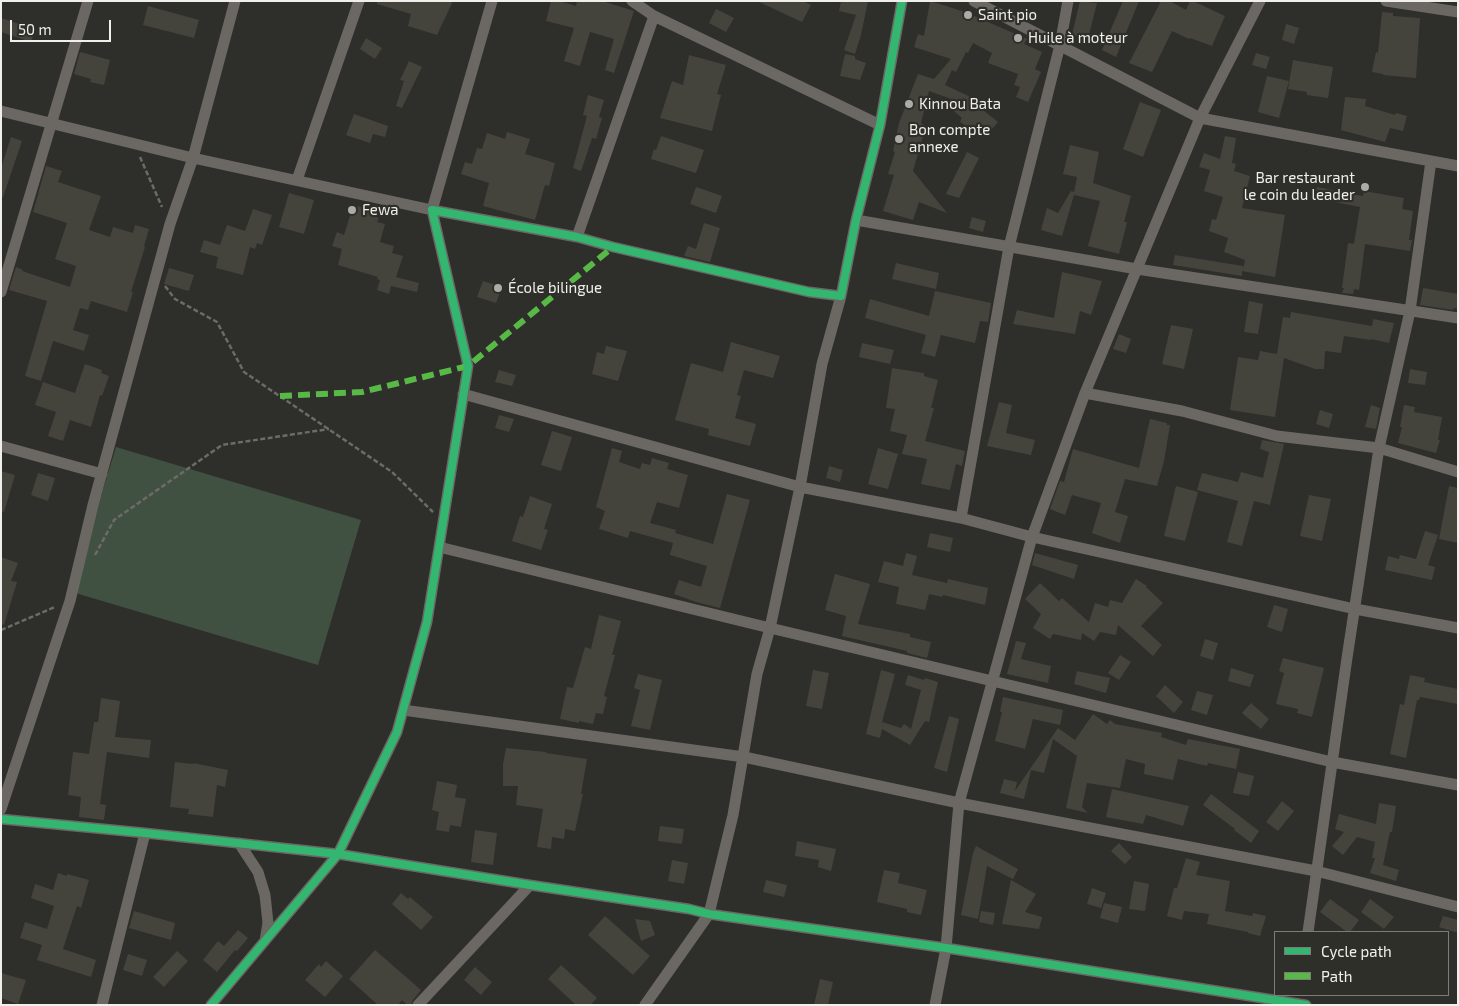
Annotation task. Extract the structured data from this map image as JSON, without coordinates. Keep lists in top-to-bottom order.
{
  "places": [
    "Saint pio",
    "Huile à moteur",
    "Kinnou Bata",
    "Bon compte annexe",
    "Bar restaurant le coin du leader",
    "Fewa",
    "École bilingue"
  ],
  "legend": ["Cycle path", "Path"],
  "scale_bar": "50 m"
}
